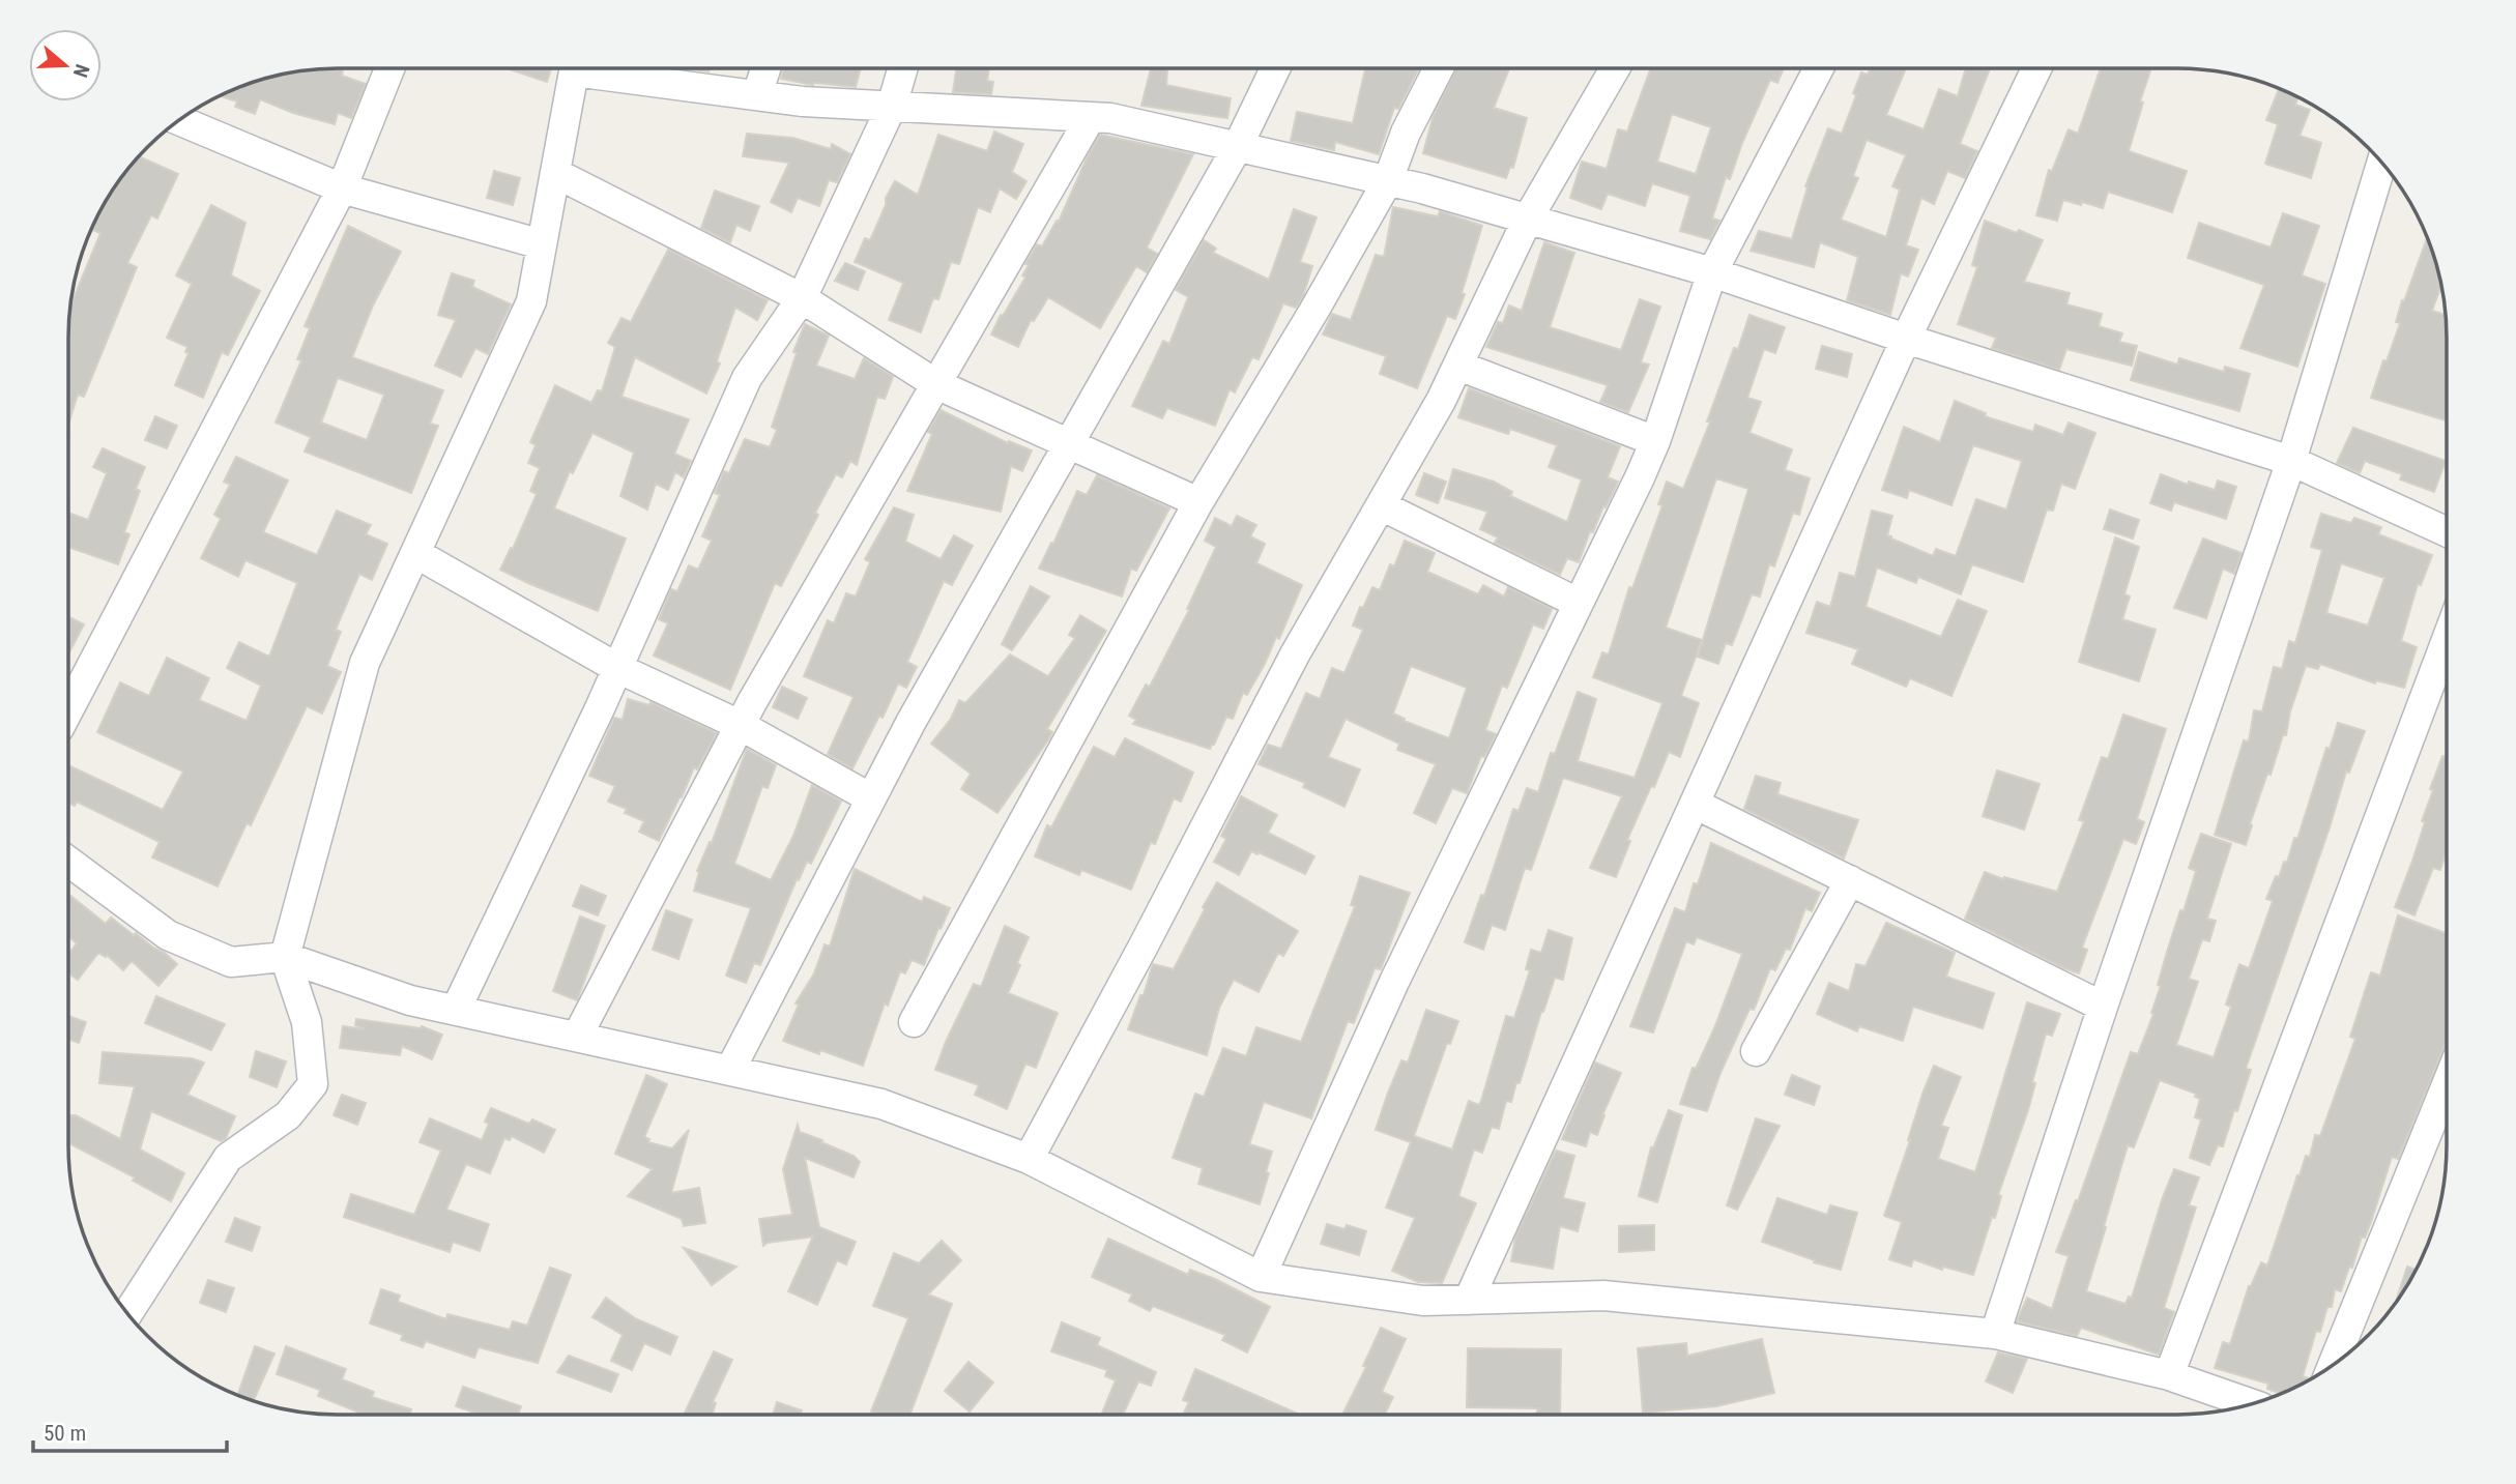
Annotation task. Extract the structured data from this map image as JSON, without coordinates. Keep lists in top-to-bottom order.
{
  "scale_bar": "50 m",
  "north": "right"
}
